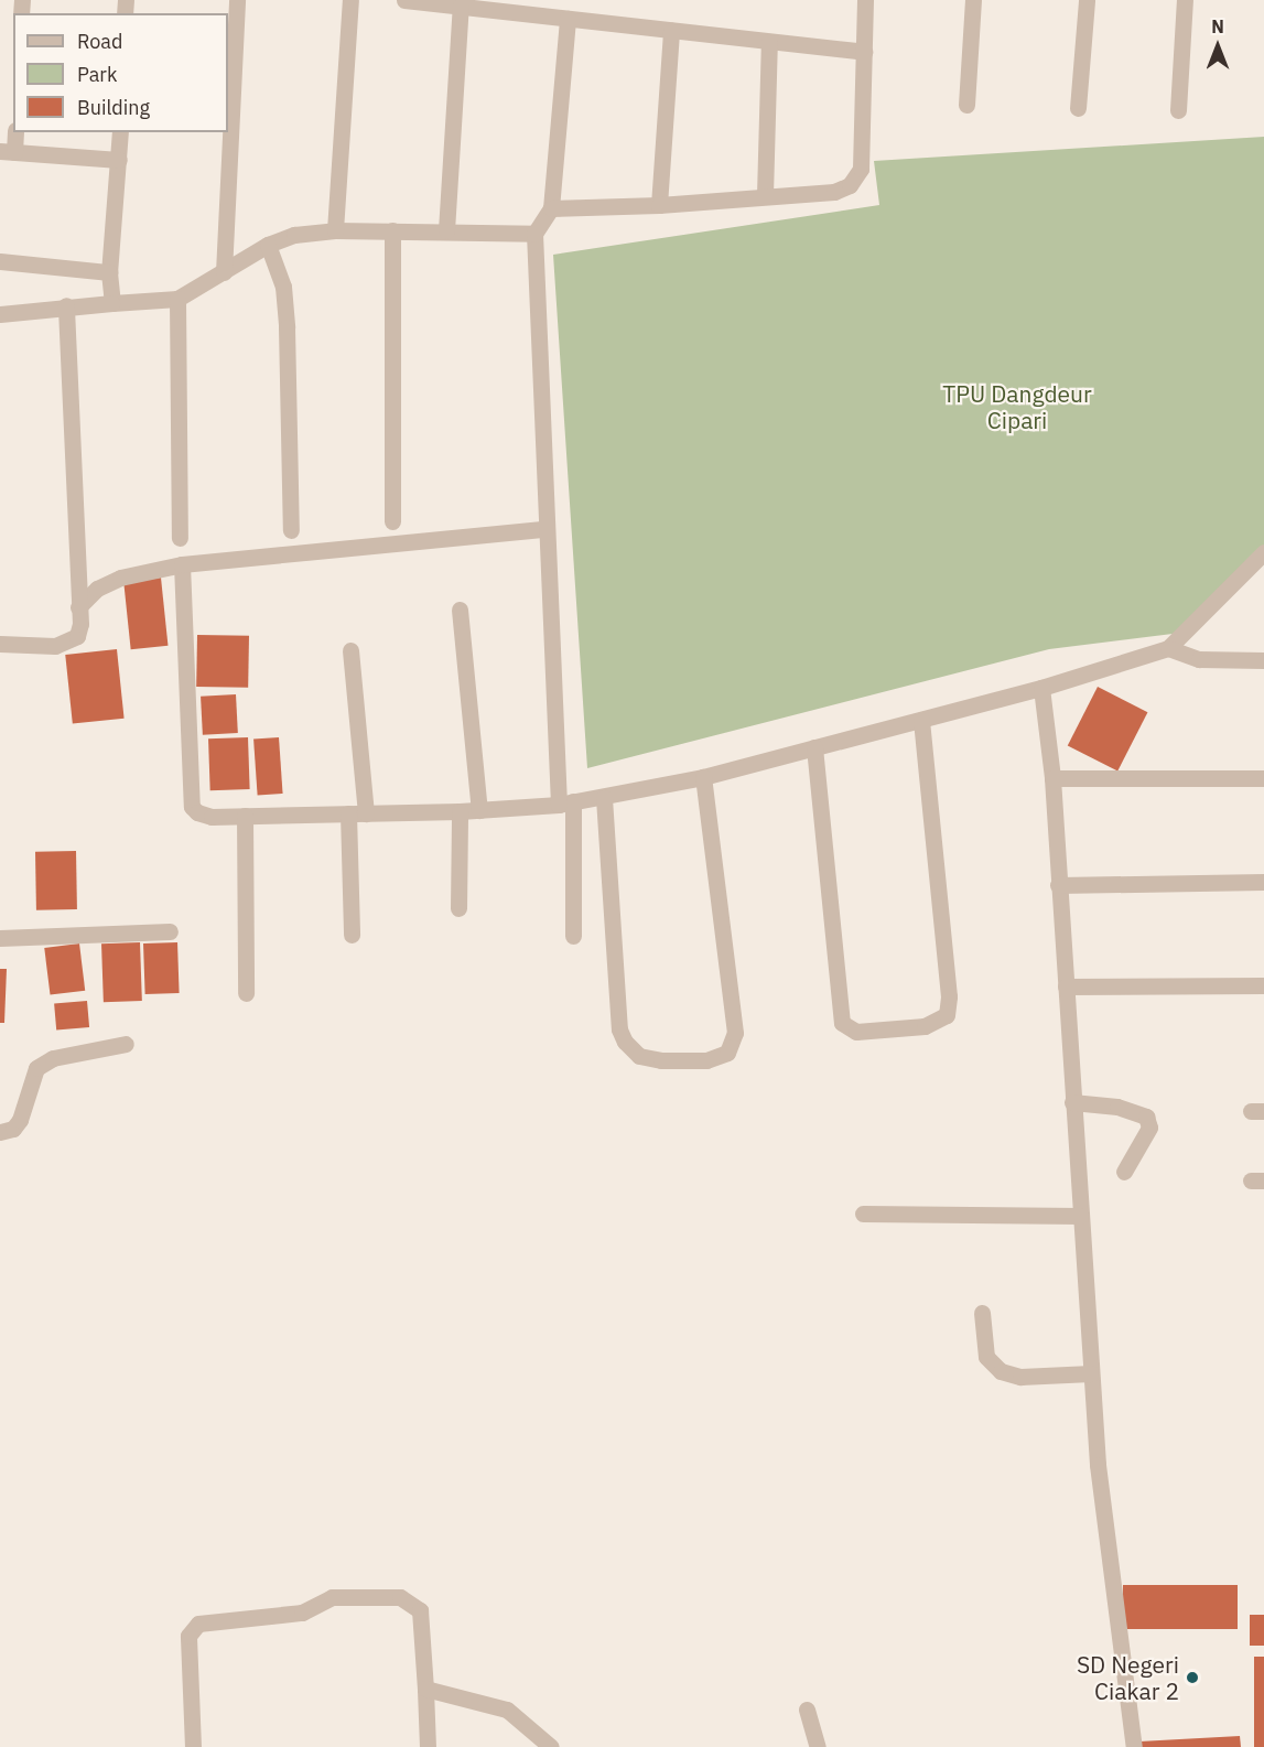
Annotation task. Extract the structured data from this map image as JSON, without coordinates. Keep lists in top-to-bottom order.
{
  "parks": ["TPU Dangdeur Cipari"],
  "places": ["SD Negeri Ciakar 2"],
  "legend": ["Road", "Park", "Building"],
  "north": "top"
}
